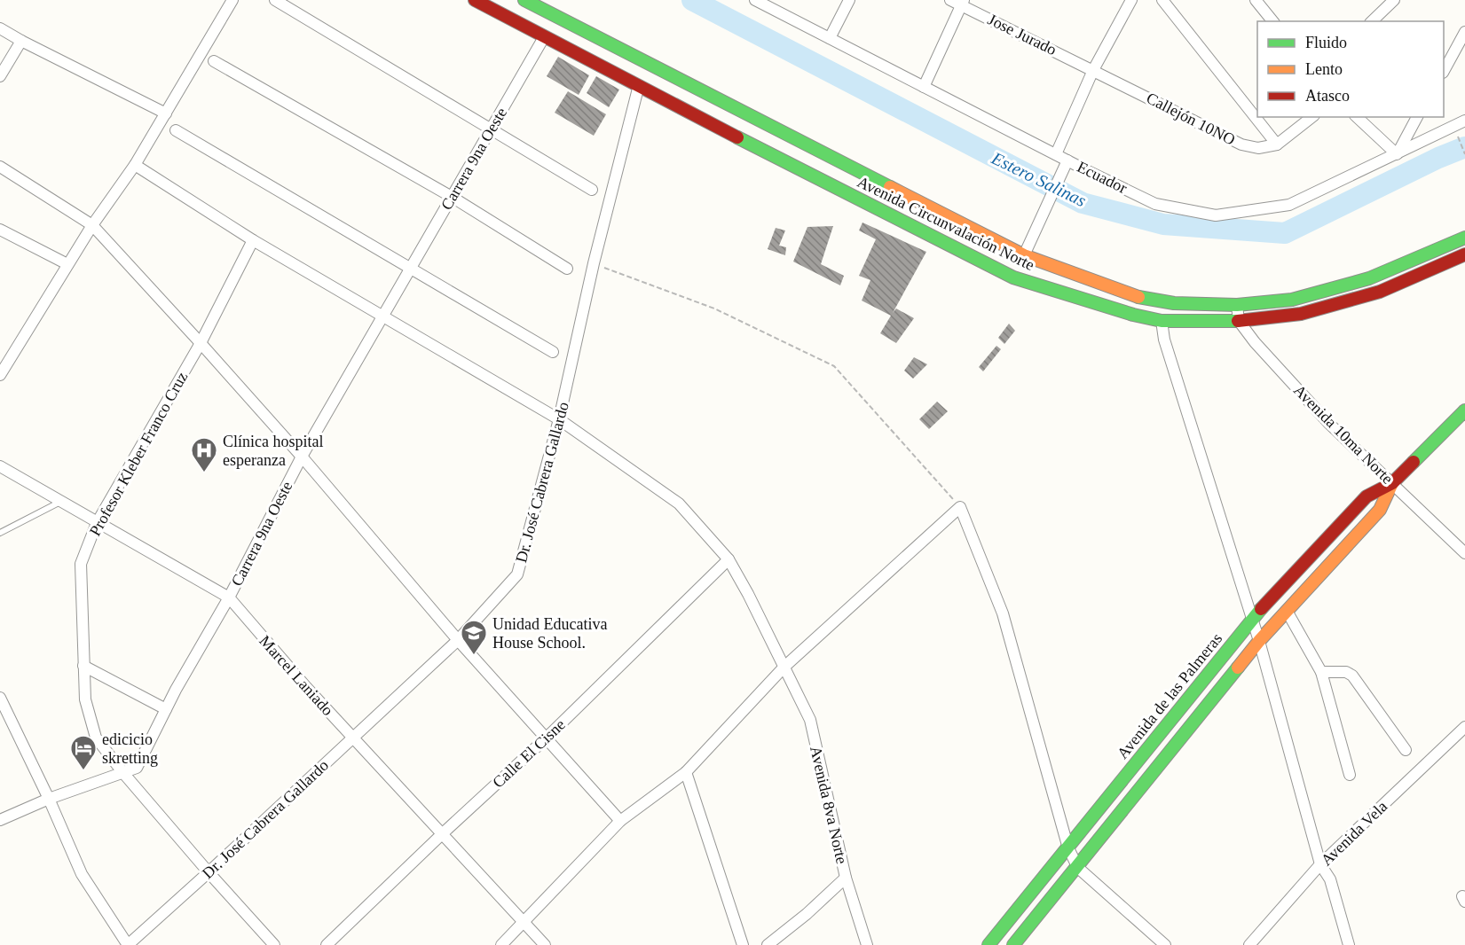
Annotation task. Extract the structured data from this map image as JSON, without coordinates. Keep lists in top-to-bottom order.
{
  "streets": {
    "main road": ["Avenida Circunvalación Norte", "Avenida de las Palmeras"],
    "street": [
      "Jose Jurado",
      "Callejón 10NO",
      "Carrera 9na Oeste",
      "Ecuador",
      "Avenida 10ma Norte",
      "Profesor Kleber Franco Cruz",
      "Dr. José Cabrera Gallardo",
      "Marcel Laniado",
      "Calle El Cisne",
      "Avenida 8va Norte",
      "Avenida Vela"
    ]
  },
  "crossings": [
    ["Jose Jurado", "Callejón 10NO"],
    ["Carrera 9na Oeste", "Avenida Circunvalación Norte"],
    ["Carrera 9na Oeste", "Profesor Kleber Franco Cruz"],
    ["Carrera 9na Oeste", "Marcel Laniado"],
    ["Carrera 9na Oeste", "Avenida 8va Norte"],
    ["Avenida Circunvalación Norte", "Avenida 10ma Norte"],
    ["Avenida Circunvalación Norte", "Dr. José Cabrera Gallardo"],
    ["Avenida 10ma Norte", "Avenida de las Palmeras"],
    ["Profesor Kleber Franco Cruz", "Dr. José Cabrera Gallardo"],
    ["Profesor Kleber Franco Cruz", "Marcel Laniado"],
    ["Profesor Kleber Franco Cruz", "Avenida 8va Norte"],
    ["Dr. José Cabrera Gallardo", "Marcel Laniado"],
    ["Dr. José Cabrera Gallardo", "Avenida 8va Norte"],
    ["Marcel Laniado", "Calle El Cisne"],
    ["Calle El Cisne", "Avenida 8va Norte"]
  ],
  "water": ["Estero Salinas"],
  "places": {
    "hospital": ["Clínica hospital esperanza"],
    "school or university": ["Unidad Educativa House School."],
    "hotel": ["edicicio skretting"]
  },
  "legend": ["Fluido", "Lento", "Atasco"]
}
